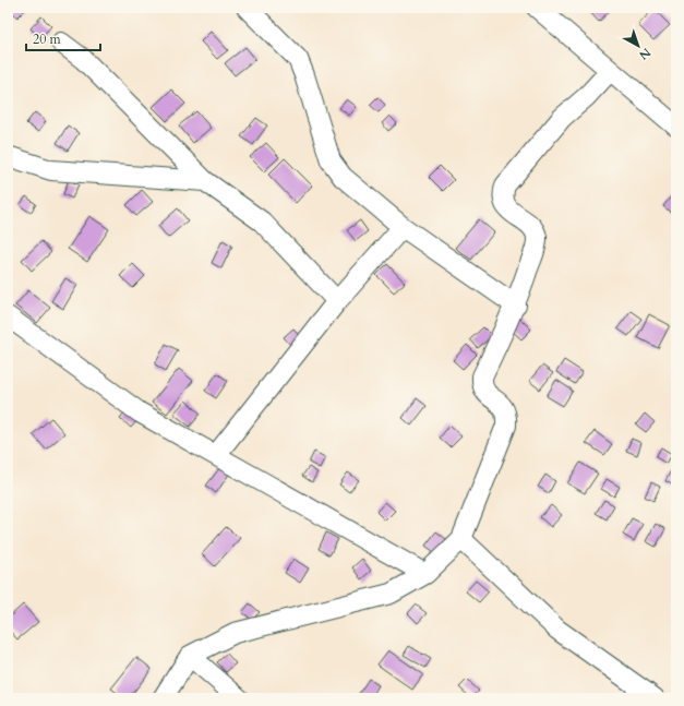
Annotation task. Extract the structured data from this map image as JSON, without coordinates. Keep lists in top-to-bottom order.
{
  "scale_bar": "20 m",
  "north": "bottom right"
}
